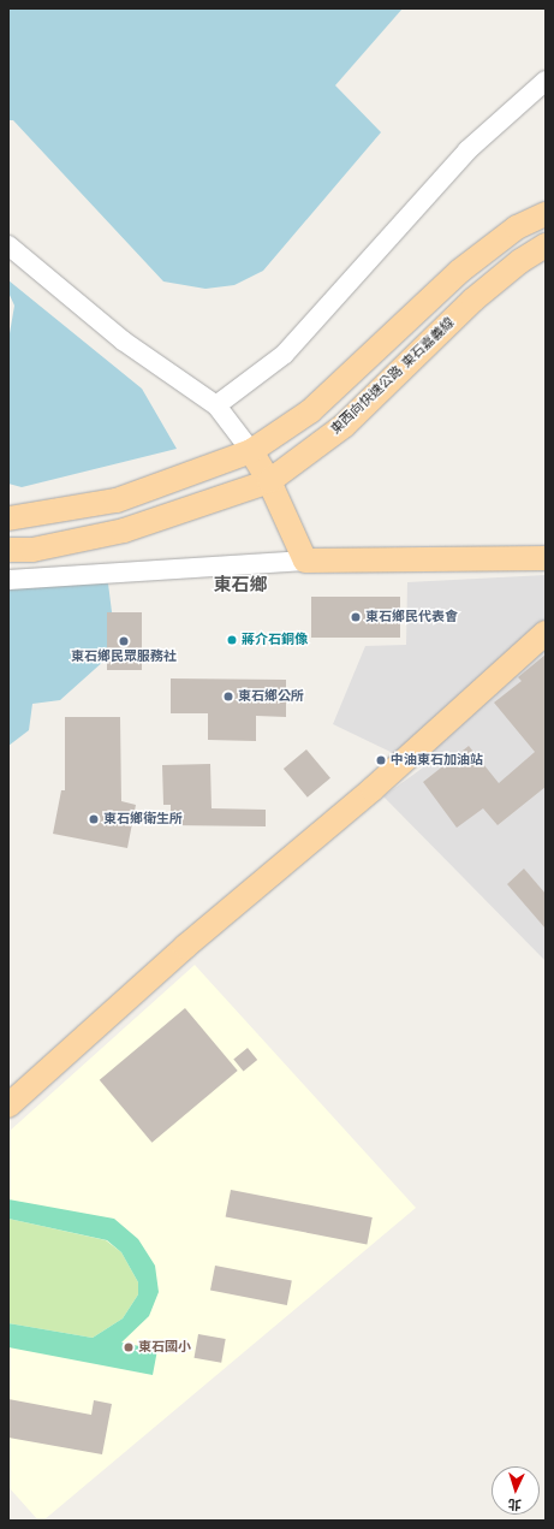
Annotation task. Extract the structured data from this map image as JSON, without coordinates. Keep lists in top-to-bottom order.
{
  "streets": {
    "main road": ["東西向快速公路 東石嘉義線"]
  },
  "districts": ["東石鄉"],
  "places": [
    "東石鄉民代表會",
    "蔣介石銅像",
    "東石鄉民眾服務社",
    "東石鄉公所",
    "中油東石加油站",
    "東石鄉衛生所",
    "東石國小"
  ],
  "north": "bottom"
}
